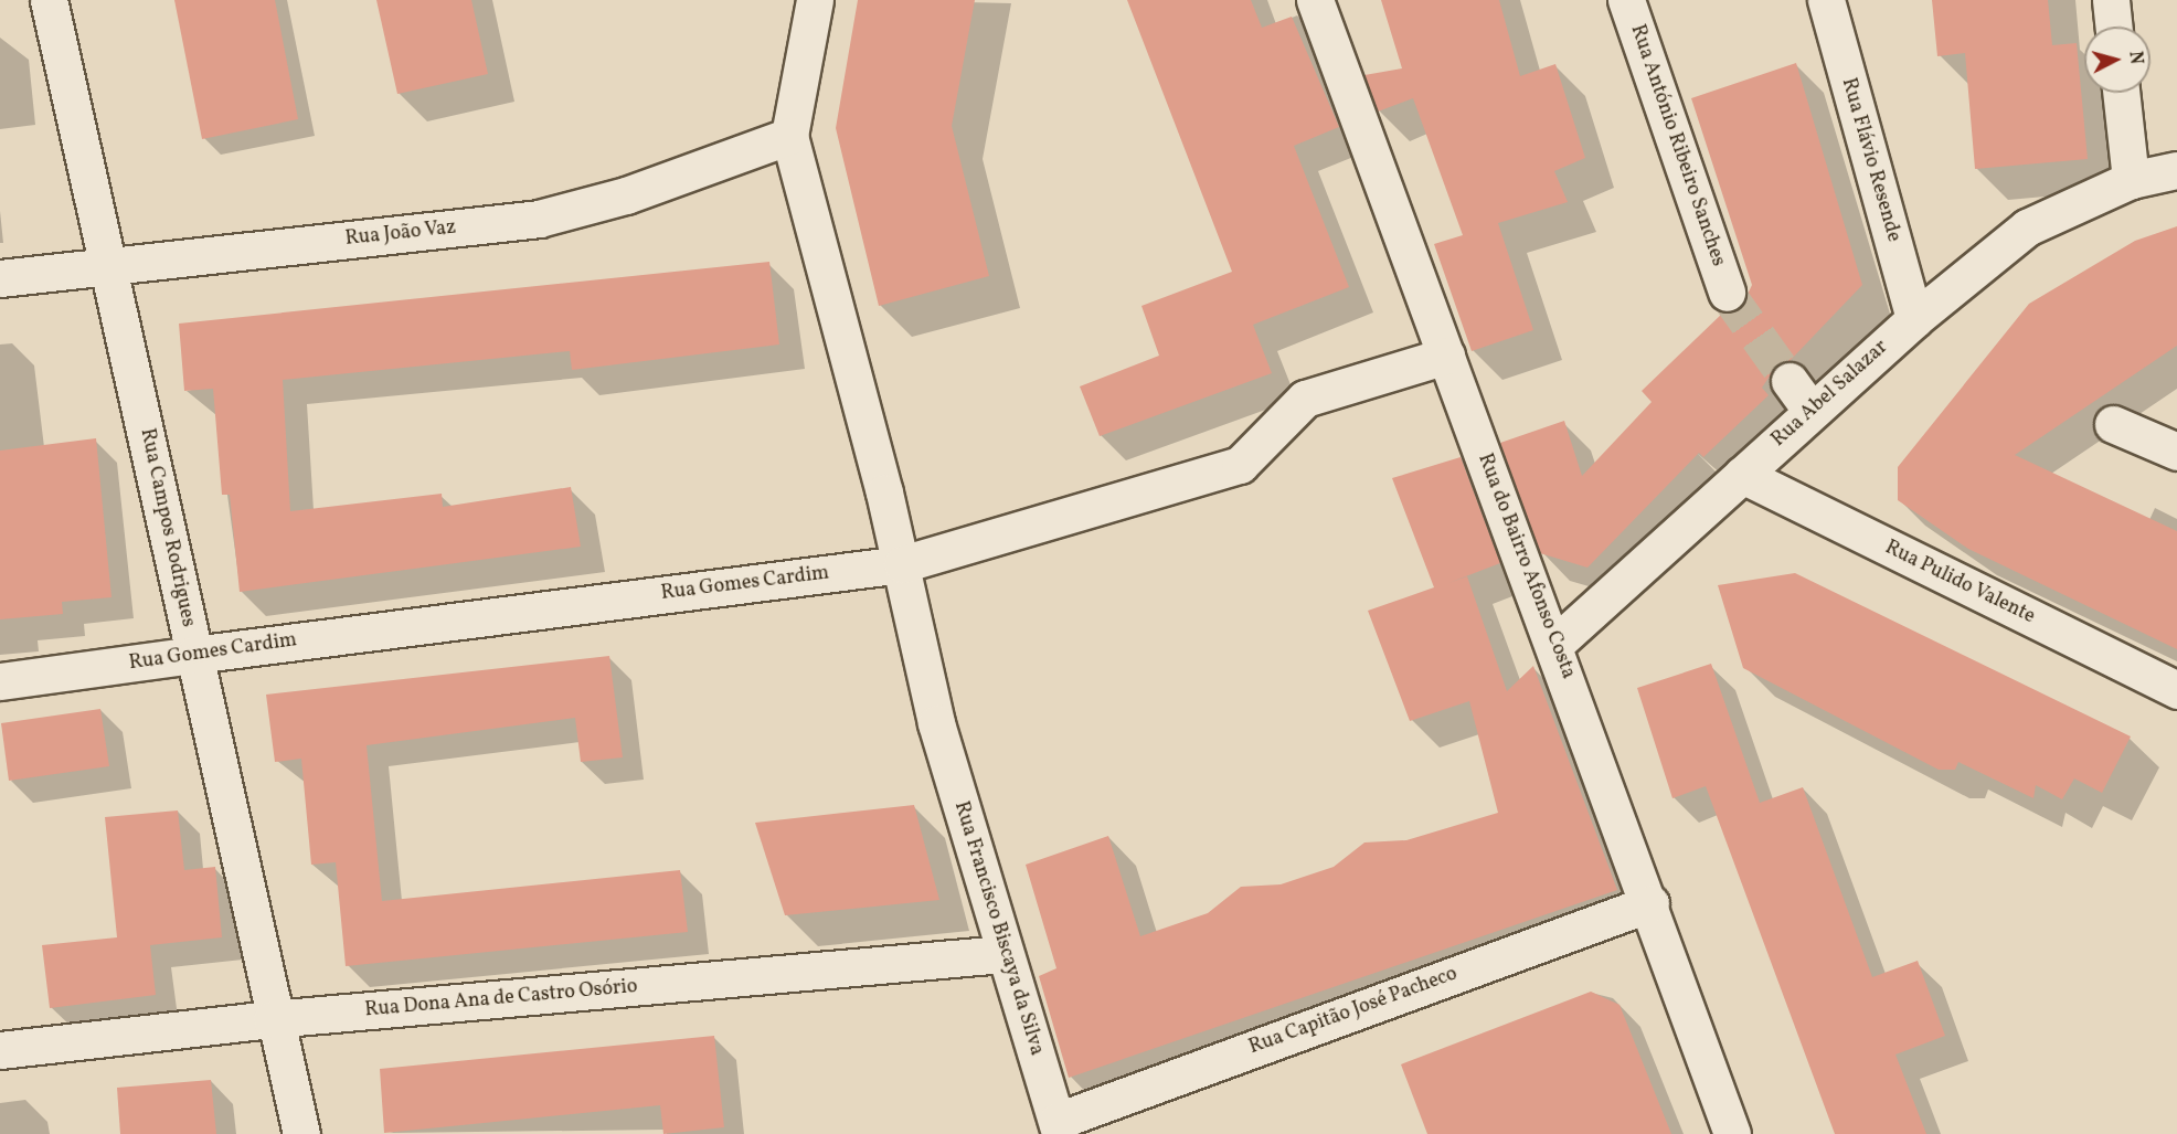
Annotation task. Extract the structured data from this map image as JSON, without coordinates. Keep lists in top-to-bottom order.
{
  "streets": {
    "street": [
      "Rua António Ribeiro Sanches",
      "Rua Flávio Resende",
      "Rua João Vaz",
      "Rua Abel Salazar",
      "Rua Campos Rodrigues",
      "Rua do Bairro Afonso Costa",
      "Rua Pulido Valente",
      "Rua Gomes Cardim",
      "Rua Francisco Biscaya da Silva",
      "Rua Dona Ana de Castro Osório",
      "Rua Capitão José Pacheco"
    ]
  },
  "crossings": [
    ["Rua Flávio Resende", "Rua Abel Salazar"],
    ["Rua João Vaz", "Rua Campos Rodrigues"],
    ["Rua João Vaz", "Rua Francisco Biscaya da Silva"],
    ["Rua Abel Salazar", "Rua do Bairro Afonso Costa"],
    ["Rua Abel Salazar", "Rua Pulido Valente"],
    ["Rua Campos Rodrigues", "Rua Gomes Cardim"],
    ["Rua Campos Rodrigues", "Rua Dona Ana de Castro Osório"],
    ["Rua do Bairro Afonso Costa", "Rua Gomes Cardim"],
    ["Rua do Bairro Afonso Costa", "Rua Capitão José Pacheco"],
    ["Rua Gomes Cardim", "Rua Francisco Biscaya da Silva"],
    ["Rua Francisco Biscaya da Silva", "Rua Dona Ana de Castro Osório"],
    ["Rua Francisco Biscaya da Silva", "Rua Capitão José Pacheco"]
  ],
  "north": "right"
}
